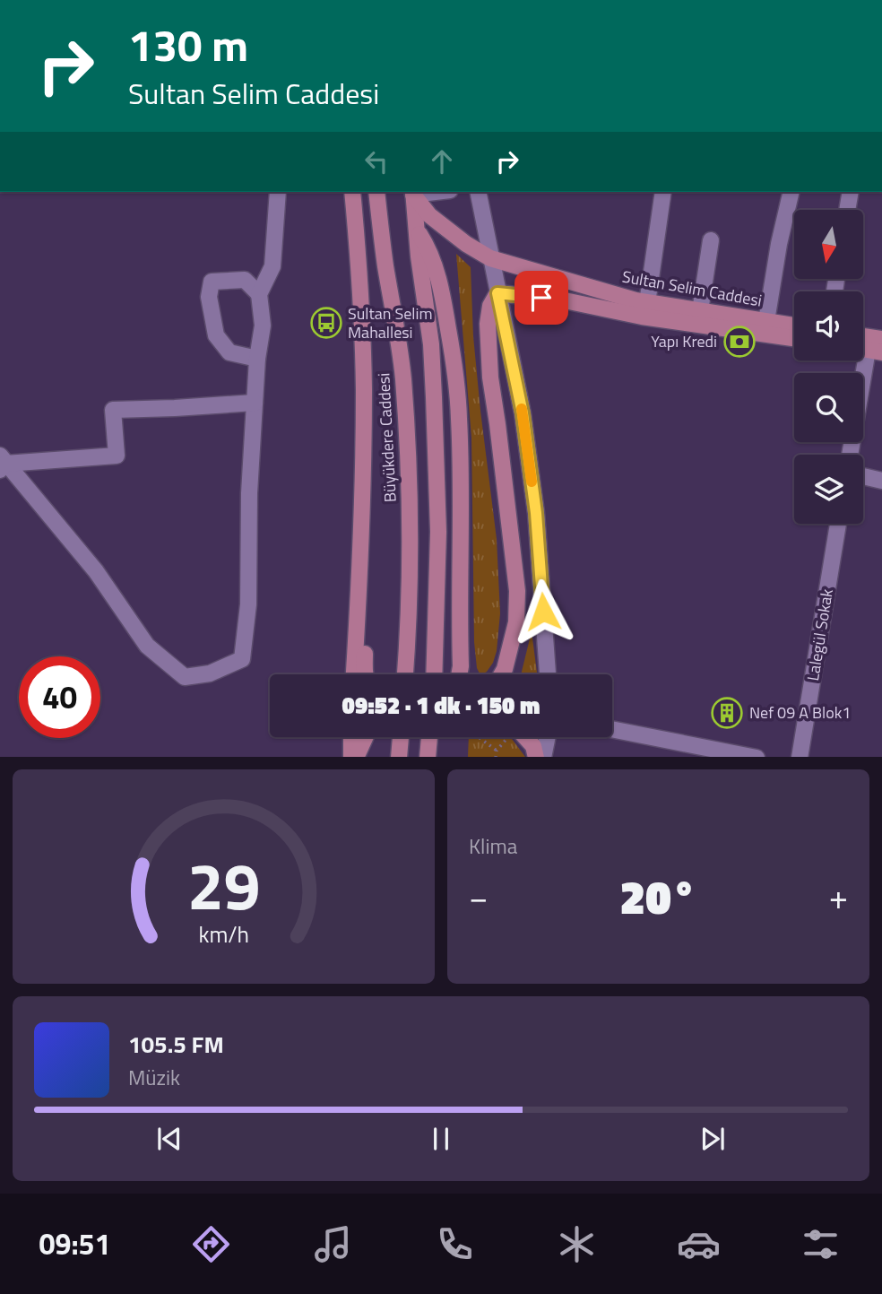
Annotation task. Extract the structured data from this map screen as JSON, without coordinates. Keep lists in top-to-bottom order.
{
  "streets": {
    "main road": ["Sultan Selim Caddesi", "Büyükdere Caddesi"],
    "street": ["Lalegül Sokak"]
  },
  "places": {
    "bus stop": ["Sultan Selim Mahallesi"],
    "bank": ["Yapı Kredi"],
    "building": ["Nef 09 A Blok1"]
  },
  "north": "bottom",
  "page": {
    "turn": ["130 m", "Sultan Selim Caddesi"],
    "limit": "40",
    "trip": "09:52 · 1 dk · 150 m",
    "tile": "Klima",
    "heat": ["−", "20°", "+"],
    "song": ["105.5 FM", "Müzik"],
    "tabs": "09:51",
    "gauge": ["29", "km/h"]
  }
}
